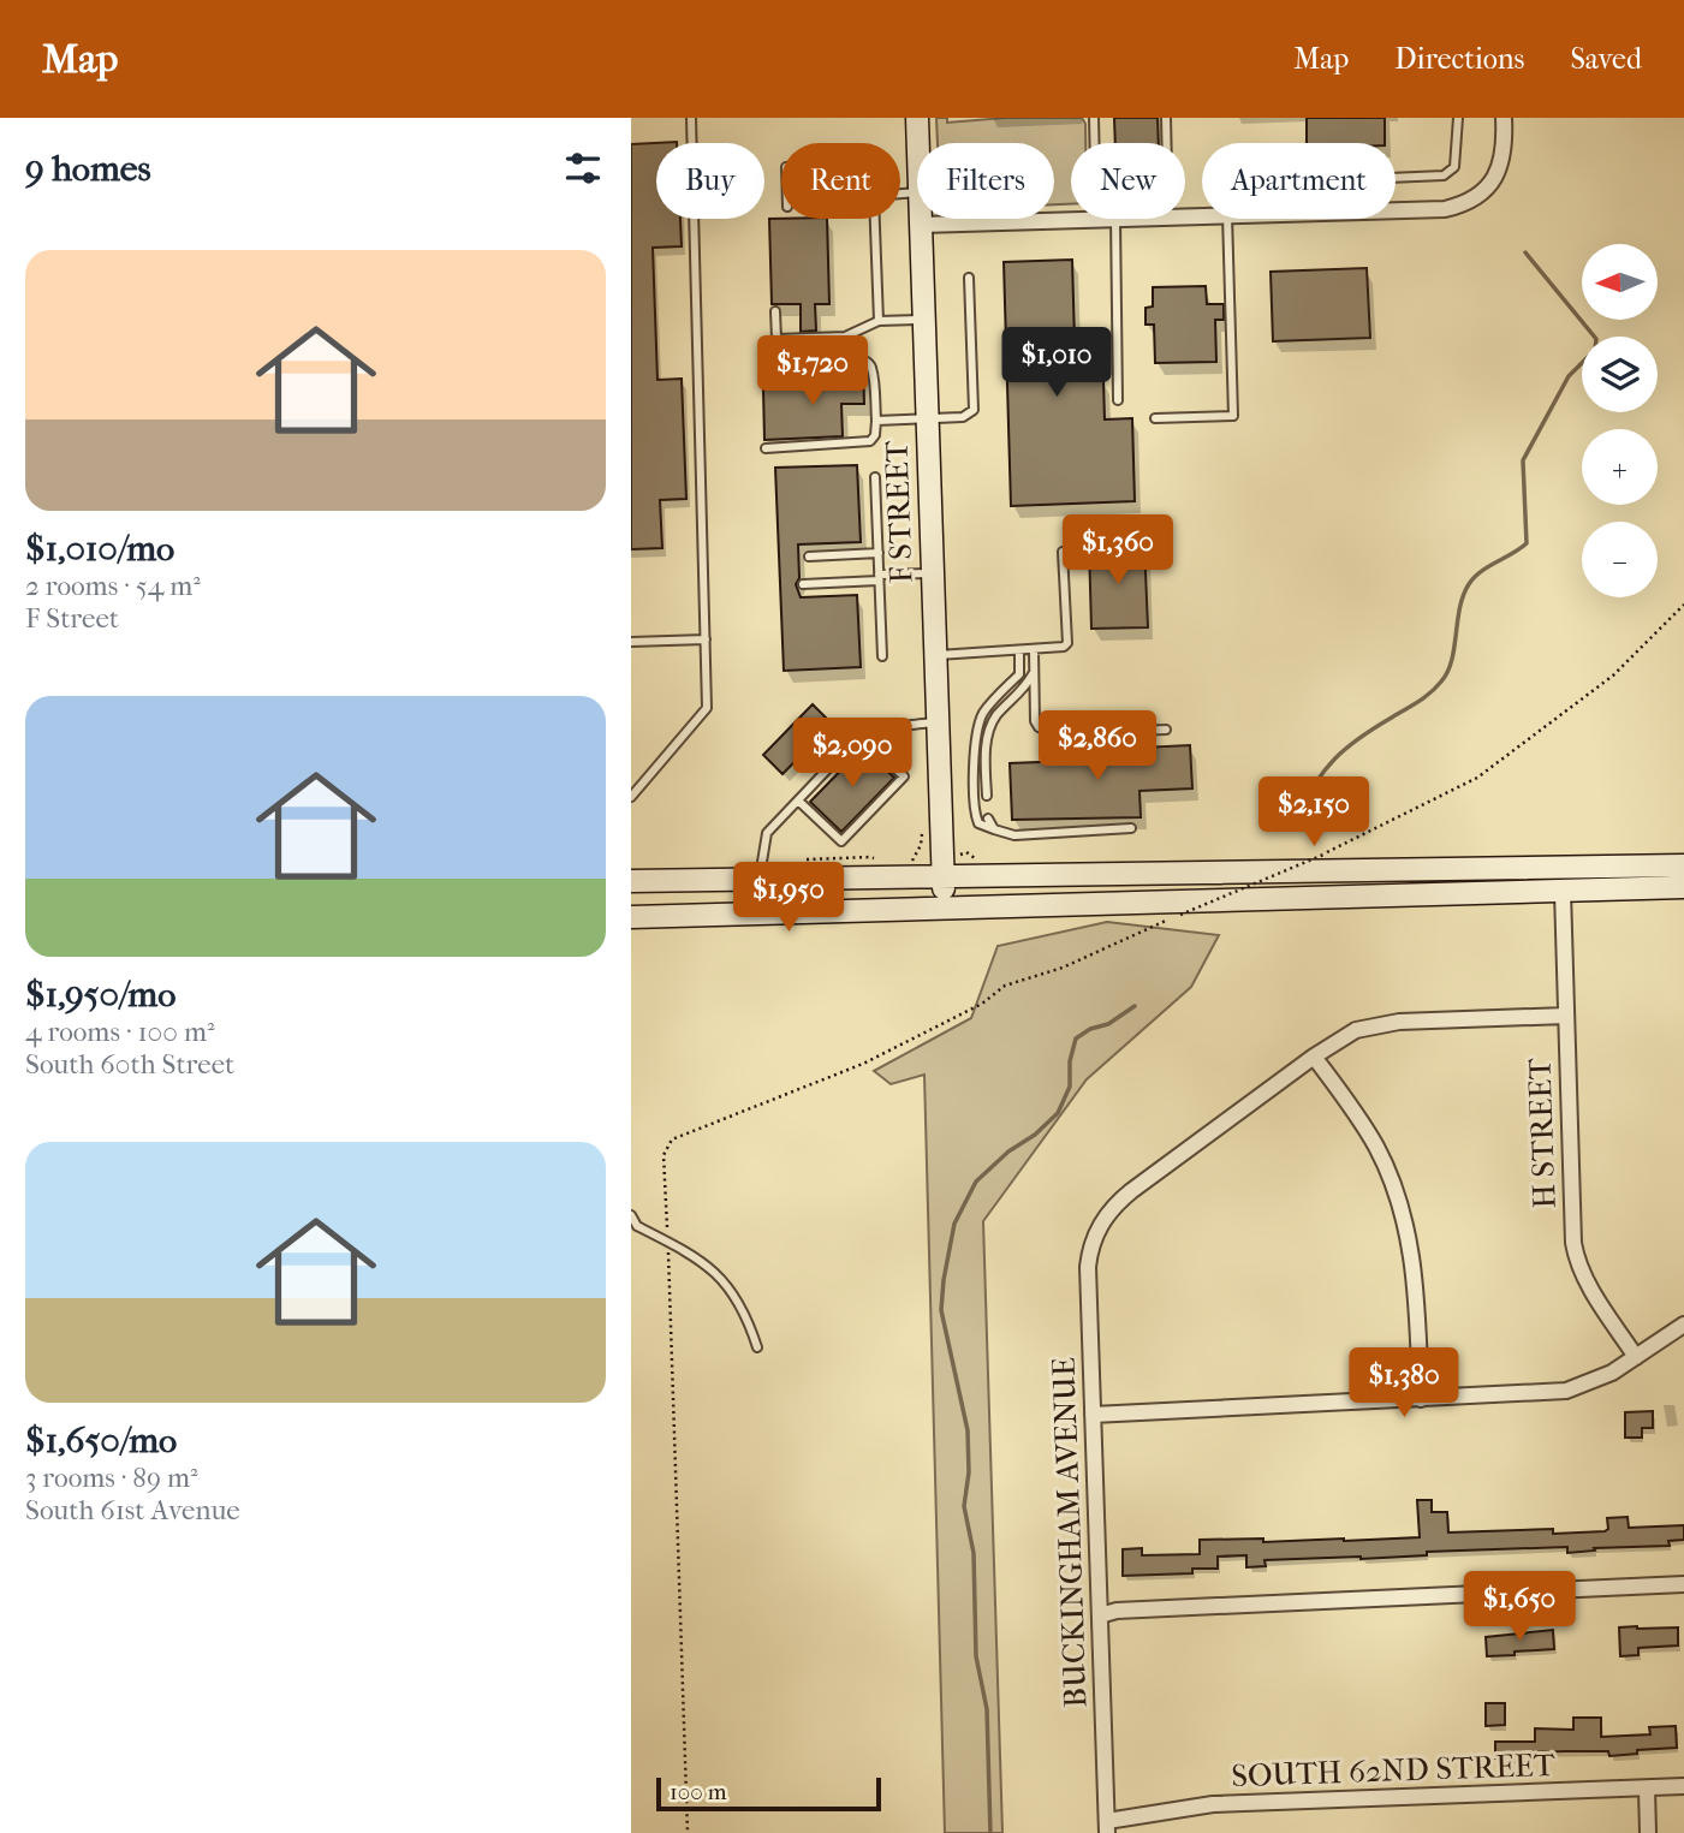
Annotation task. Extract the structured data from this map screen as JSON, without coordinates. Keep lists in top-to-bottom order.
{
  "streets": {
    "main road": ["F STREET"],
    "street": ["H STREET", "BUCKINGHAM AVENUE", "SOUTH 62ND STREET"]
  },
  "crossings": [
    ["BUCKINGHAM AVENUE", "SOUTH 62ND STREET"]
  ],
  "scale_bar": "100 m",
  "north": "left",
  "page": {
    "header": "Map",
    "nav": ["Map", "Directions", "Saved"],
    "heading": "9 homes",
    "chip": [
      "Buy",
      "Rent",
      "Filters",
      "New",
      "Apartment"
    ],
    "list": [
      {
        "name": "$1,010/mo",
        "note": "2 rooms · 54 m² · F Street"
      },
      {
        "name": "$1,950/mo",
        "note": "4 rooms · 100 m² · South 60th Street"
      },
      {
        "name": "$1,650/mo",
        "note": "3 rooms · 89 m² · South 61st Avenue"
      }
    ],
    "map_buttons": ["+", "−"],
    "price": [
      "$1,010",
      "$1,720",
      "$1,360",
      "$2,860",
      "$2,090",
      "$2,150",
      "$1,950",
      "$1,380",
      "$1,650"
    ],
    "scale": "100 m"
  }
}
